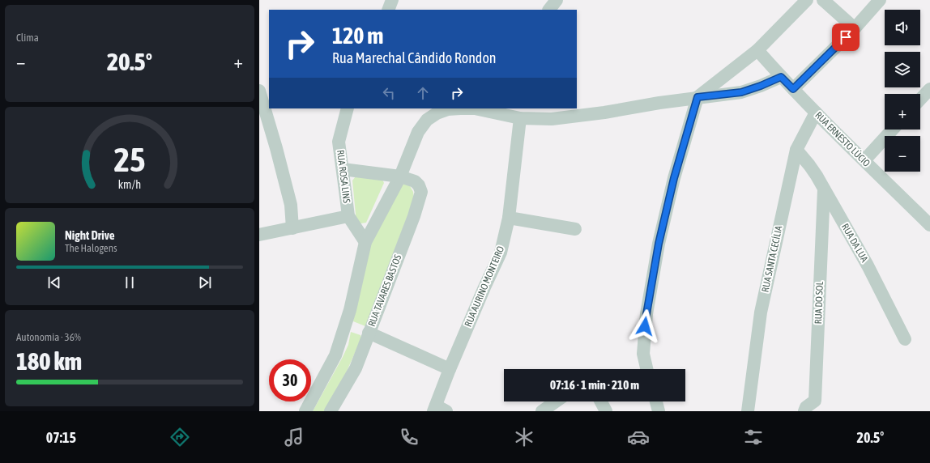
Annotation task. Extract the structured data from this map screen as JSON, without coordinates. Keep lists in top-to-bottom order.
{
  "streets": {
    "street": [
      "RUA ERNESTO LÚCIO",
      "RUA ROSA LINS",
      "RUA DA LUA",
      "RUA SANTA CECÍLIA",
      "RUA AURINO MONTEIRO",
      "RUA TAVARES BASTOS",
      "RUA DO SOL"
    ]
  },
  "crossings": [
    ["RUA ERNESTO LÚCIO", "RUA SANTA CECÍLIA"],
    ["RUA ROSA LINS", "RUA TAVARES BASTOS"],
    ["RUA DA LUA", "RUA SANTA CECÍLIA"],
    ["RUA DA LUA", "RUA DO SOL"]
  ],
  "page": {
    "tile": [
      "Clima",
      ["Autonomia · 36%", "180 km"]
    ],
    "map_buttons": ["+", "−"],
    "turn": ["120 m", "Rua Marechal Cândido Rondon"],
    "heat": ["−", "20.5°", "+"],
    "song": ["Night Drive", "The Halogens"],
    "limit": "30",
    "trip": "07:16 · 1 min · 210 m",
    "tabs": ["07:15", "20.5°"],
    "gauge": ["25", "km/h"]
  }
}
